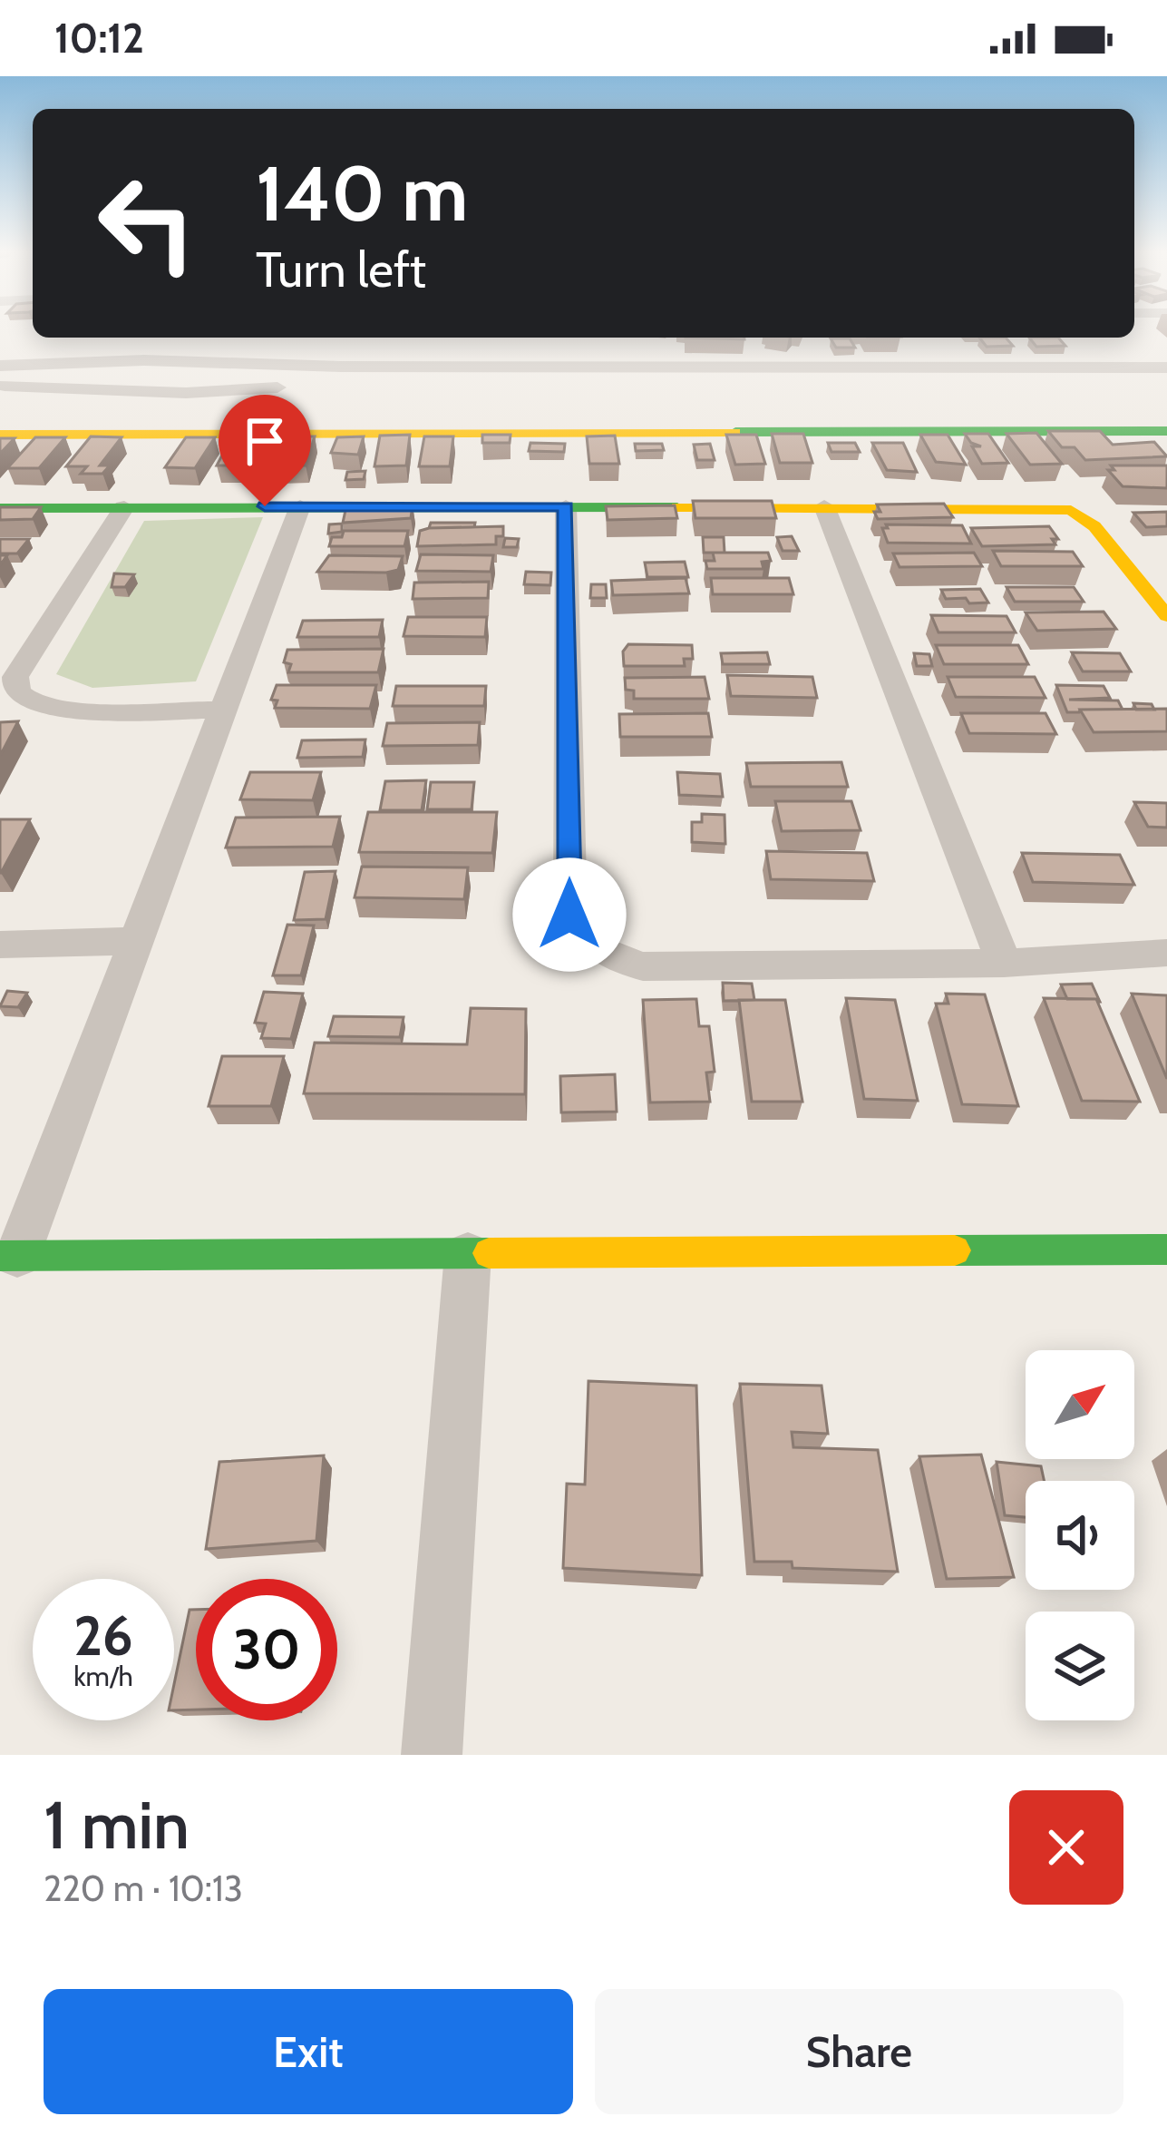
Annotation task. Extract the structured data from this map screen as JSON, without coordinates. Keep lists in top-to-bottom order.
{
  "north": "top right",
  "page": {
    "status": "10:12",
    "turn": ["140 m", "Turn left"],
    "speed": "26 km/h",
    "limit": "30",
    "heading": ["1 min", "220 m · 10:13"],
    "buttons": ["Exit", "Share"]
  }
}
